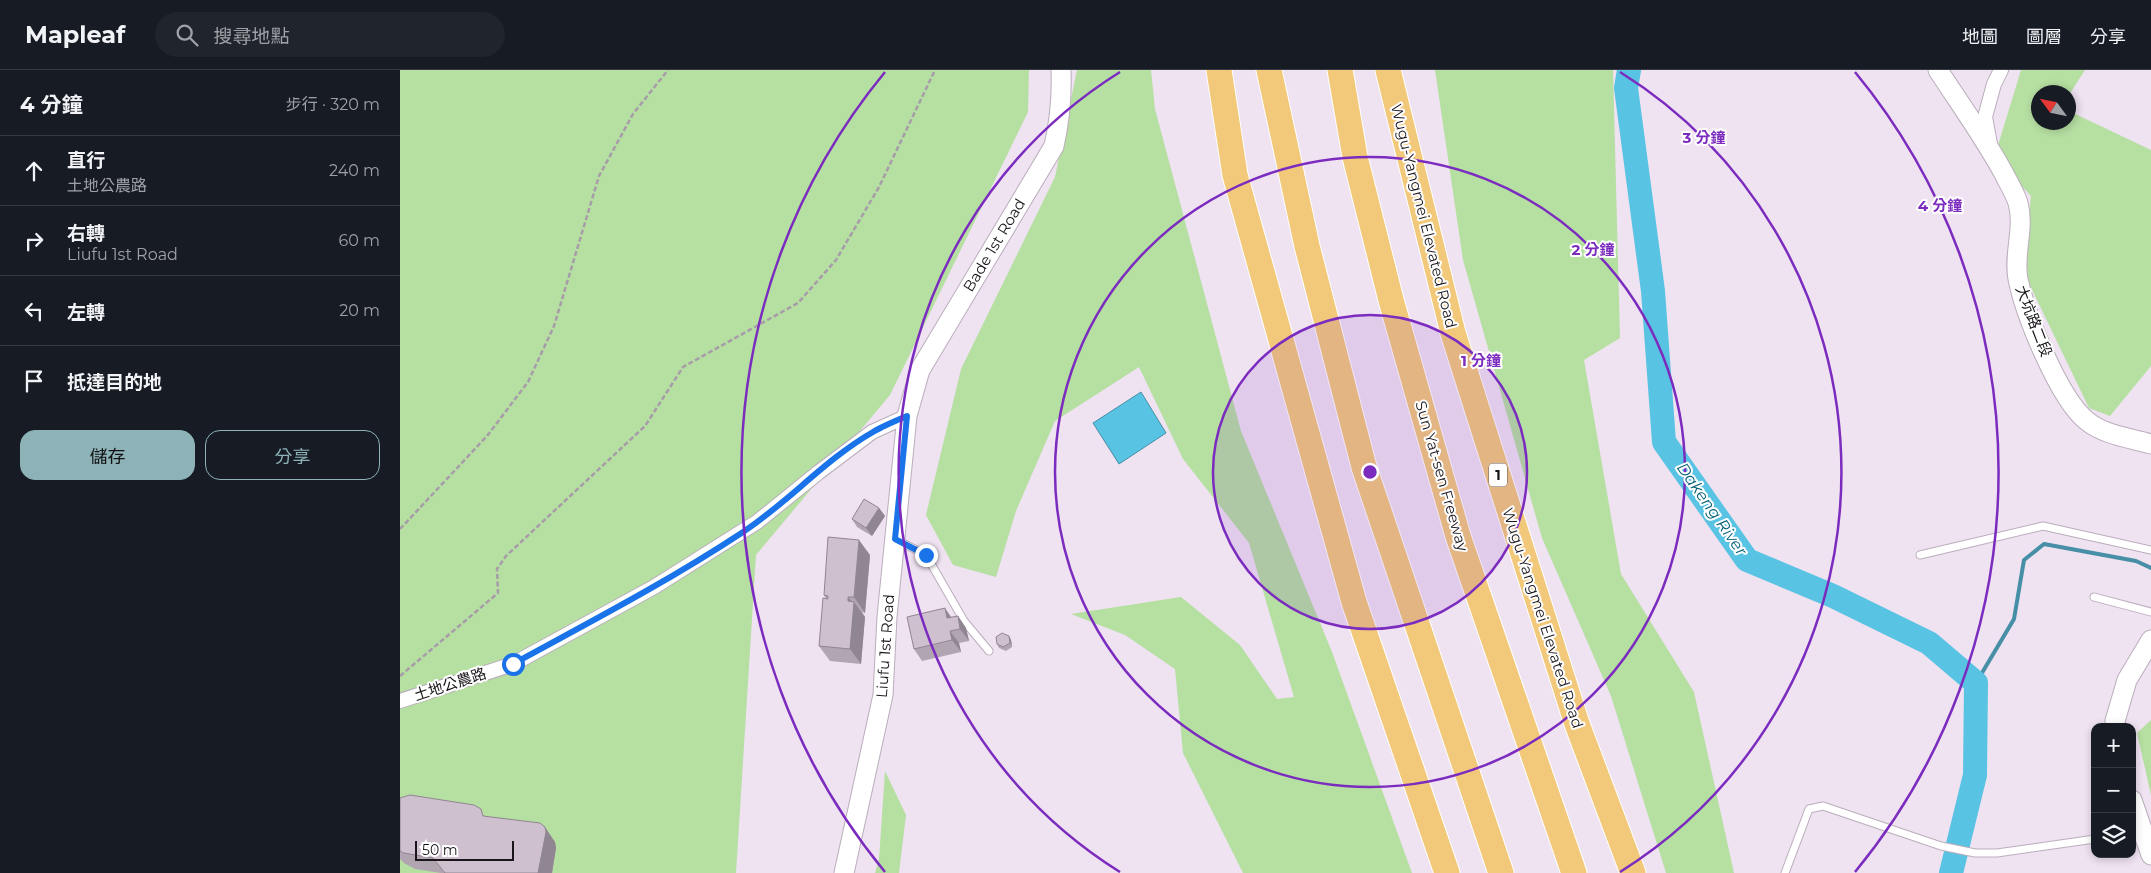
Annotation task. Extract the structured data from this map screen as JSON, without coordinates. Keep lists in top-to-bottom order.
{
  "streets": {
    "highway": ["Wugu-Yangmei Elevated Road", "1", "Sun Yat-sen Freeway"],
    "street": [
      "Bade 1st Road",
      "大坑路二段",
      "Liufu 1st Road",
      "土地公農路"
    ]
  },
  "crossings": [
    ["Bade 1st Road", "Liufu 1st Road"],
    ["Bade 1st Road", "土地公農路"],
    ["Liufu 1st Road", "土地公農路"]
  ],
  "water": ["Dakeng River"],
  "scale_bar": "50 m",
  "north": "top left",
  "page": {
    "header": "Mapleaf",
    "search": "搜尋地點",
    "nav": ["地圖", "圖層", "分享"],
    "heading": ["4 分鐘", "步行 · 320 m"],
    "list": [
      ["直行", "土地公農路", "240 m"],
      ["右轉", "Liufu 1st Road", "60 m"],
      ["左轉", "20 m"],
      "抵達目的地"
    ],
    "buttons": ["儲存", "分享"],
    "map_buttons": ["+", "−"],
    "scale": "50 m"
  },
  "rings": [
    "3 分鐘",
    "4 分鐘",
    "2 分鐘",
    "1 分鐘"
  ]
}
